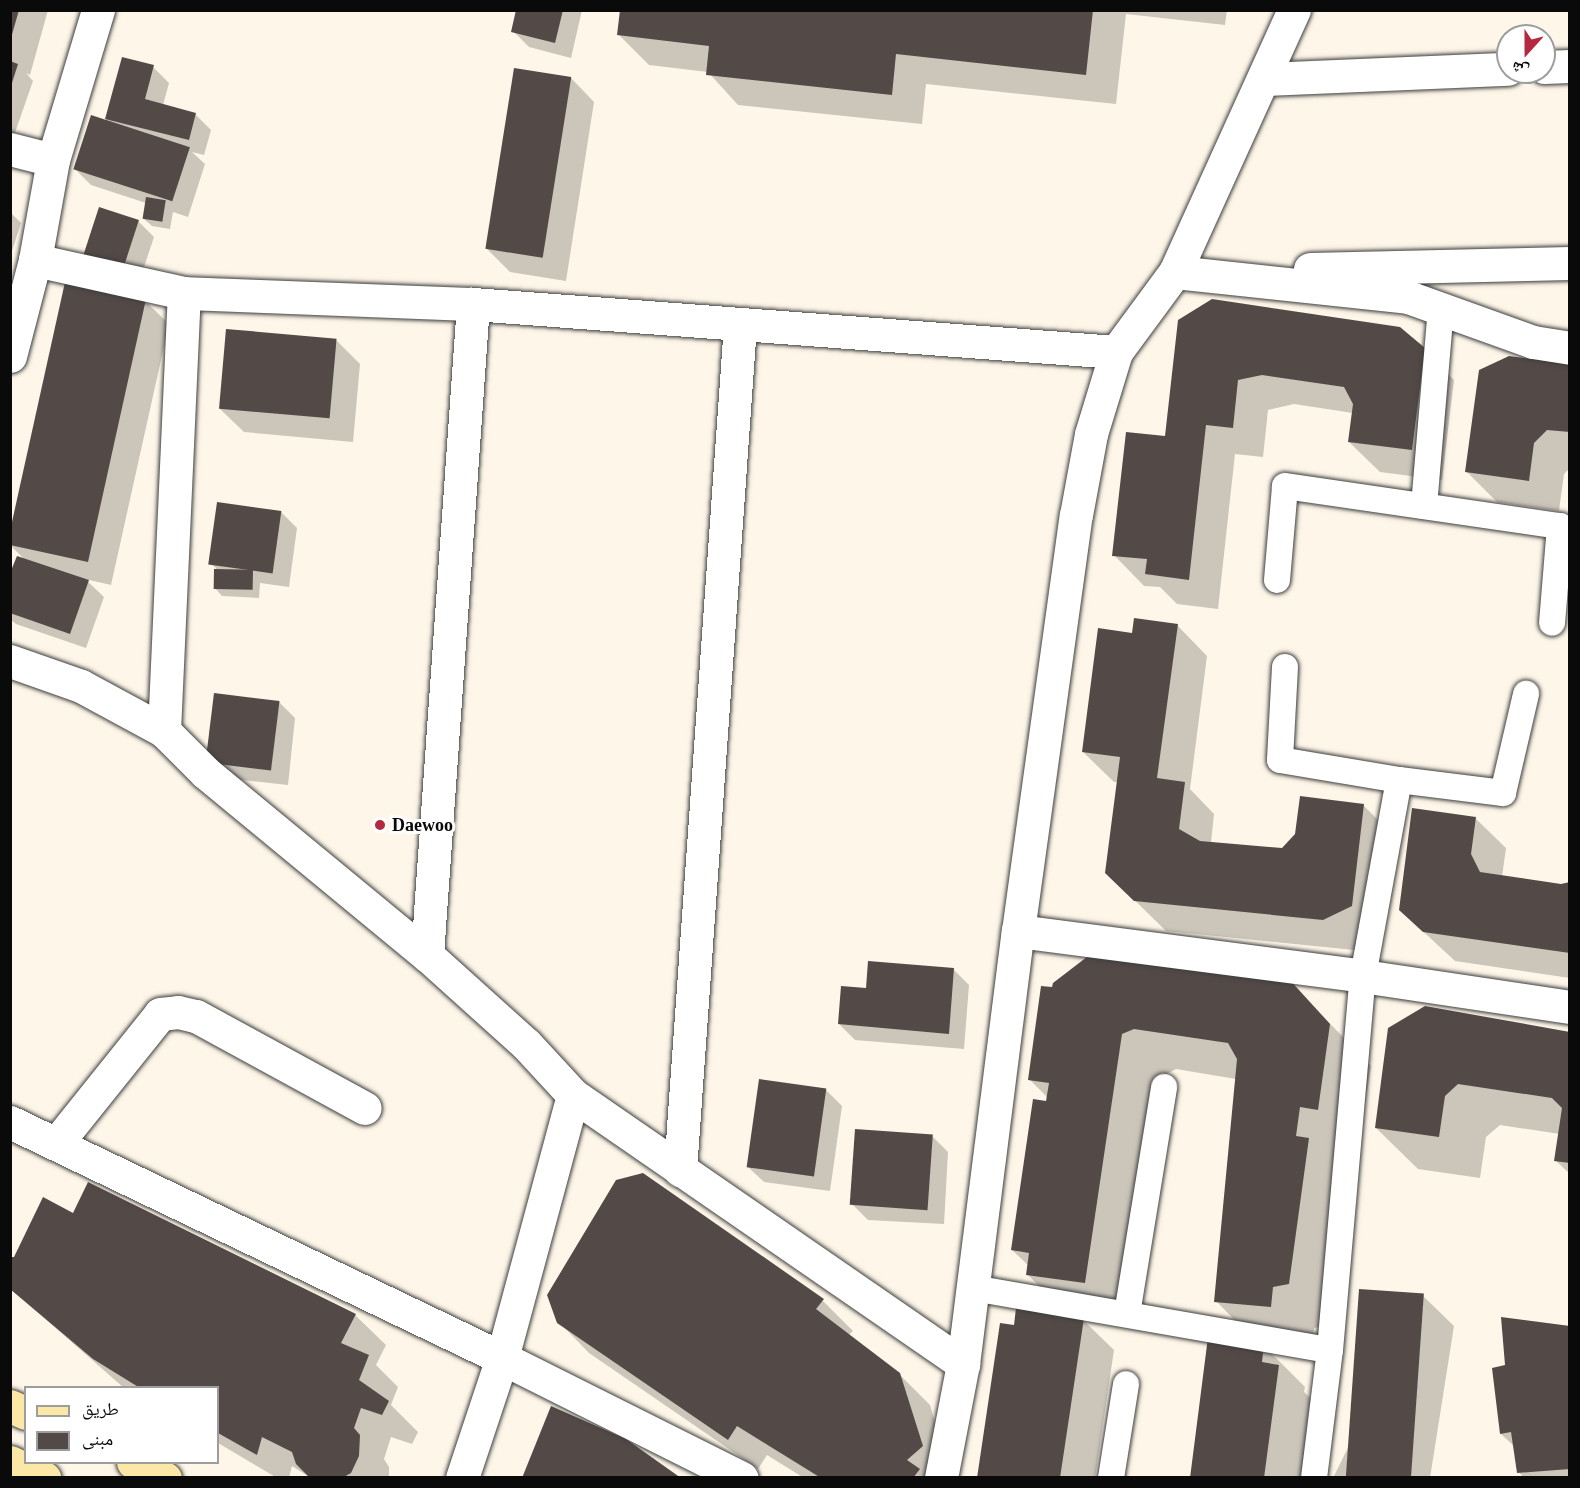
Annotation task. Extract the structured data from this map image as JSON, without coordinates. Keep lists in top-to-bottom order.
{
  "places": ["Daewoo"],
  "legend": ["طريق", "مبنى"],
  "north": "bottom"
}
